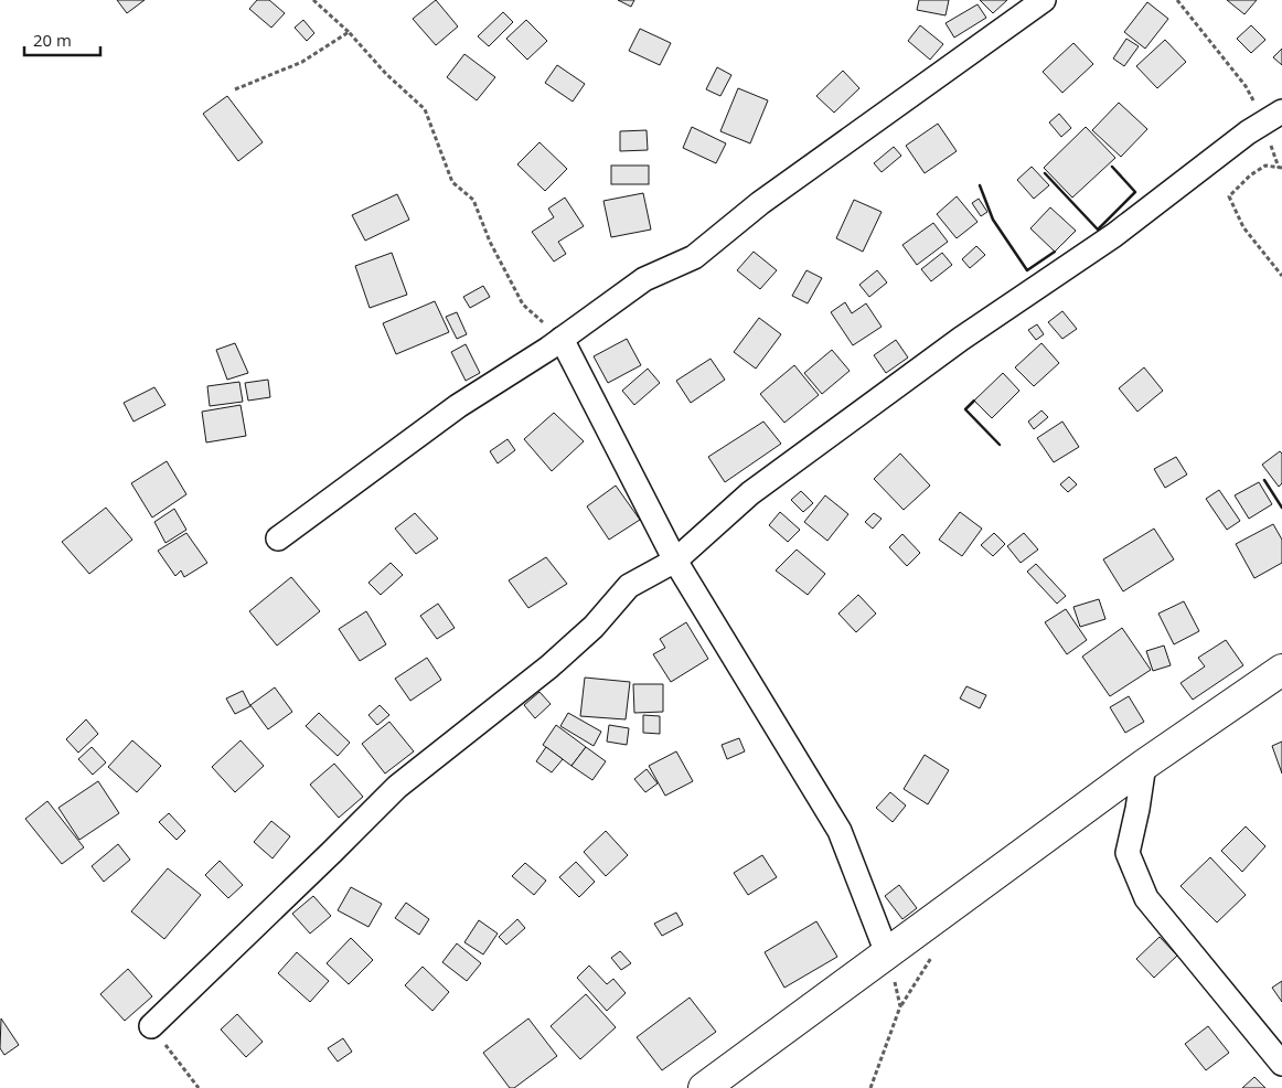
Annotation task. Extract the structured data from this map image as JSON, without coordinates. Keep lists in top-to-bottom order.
{
  "scale_bar": "20 m"
}
